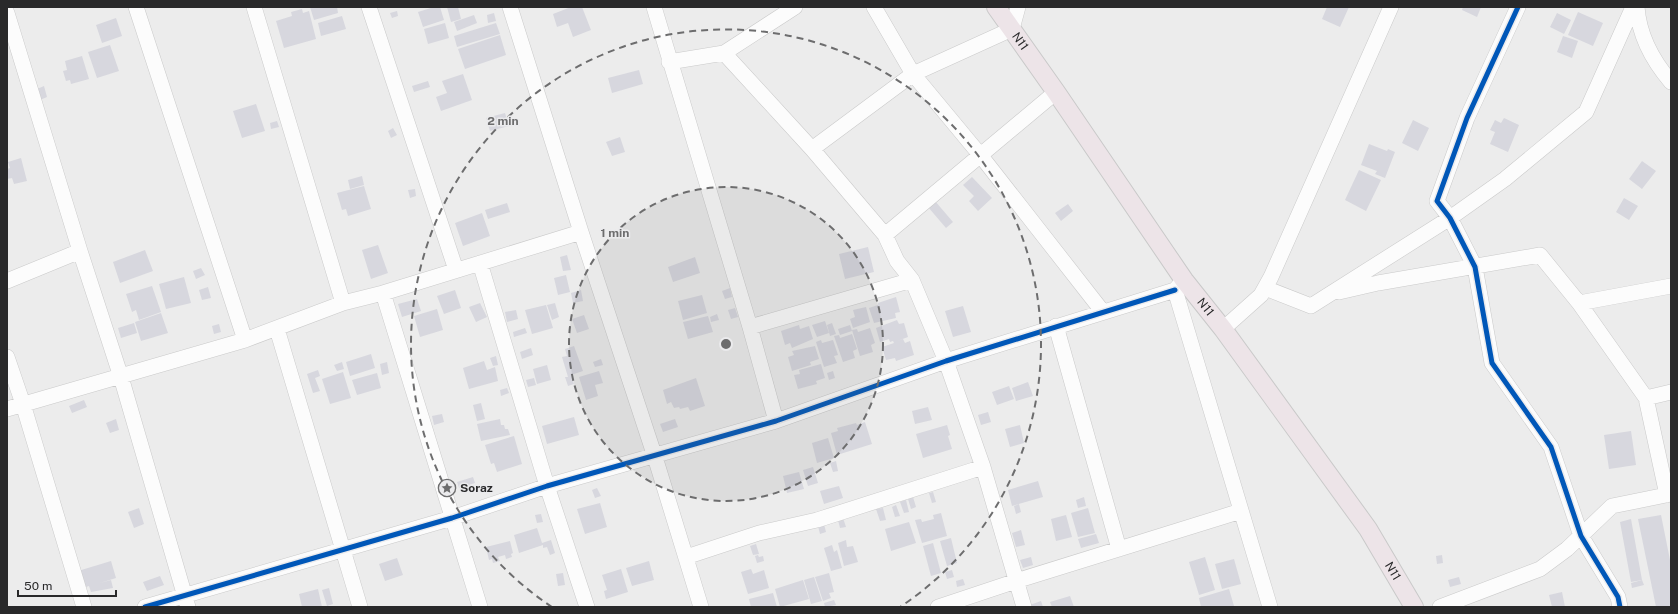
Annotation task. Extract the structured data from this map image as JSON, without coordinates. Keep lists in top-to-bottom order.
{
  "streets": {
    "main road": ["N11"]
  },
  "places": {
    "place": ["Soraz"]
  },
  "scale_bar": "50 m",
  "rings": ["2 min", "1 min"]
}
